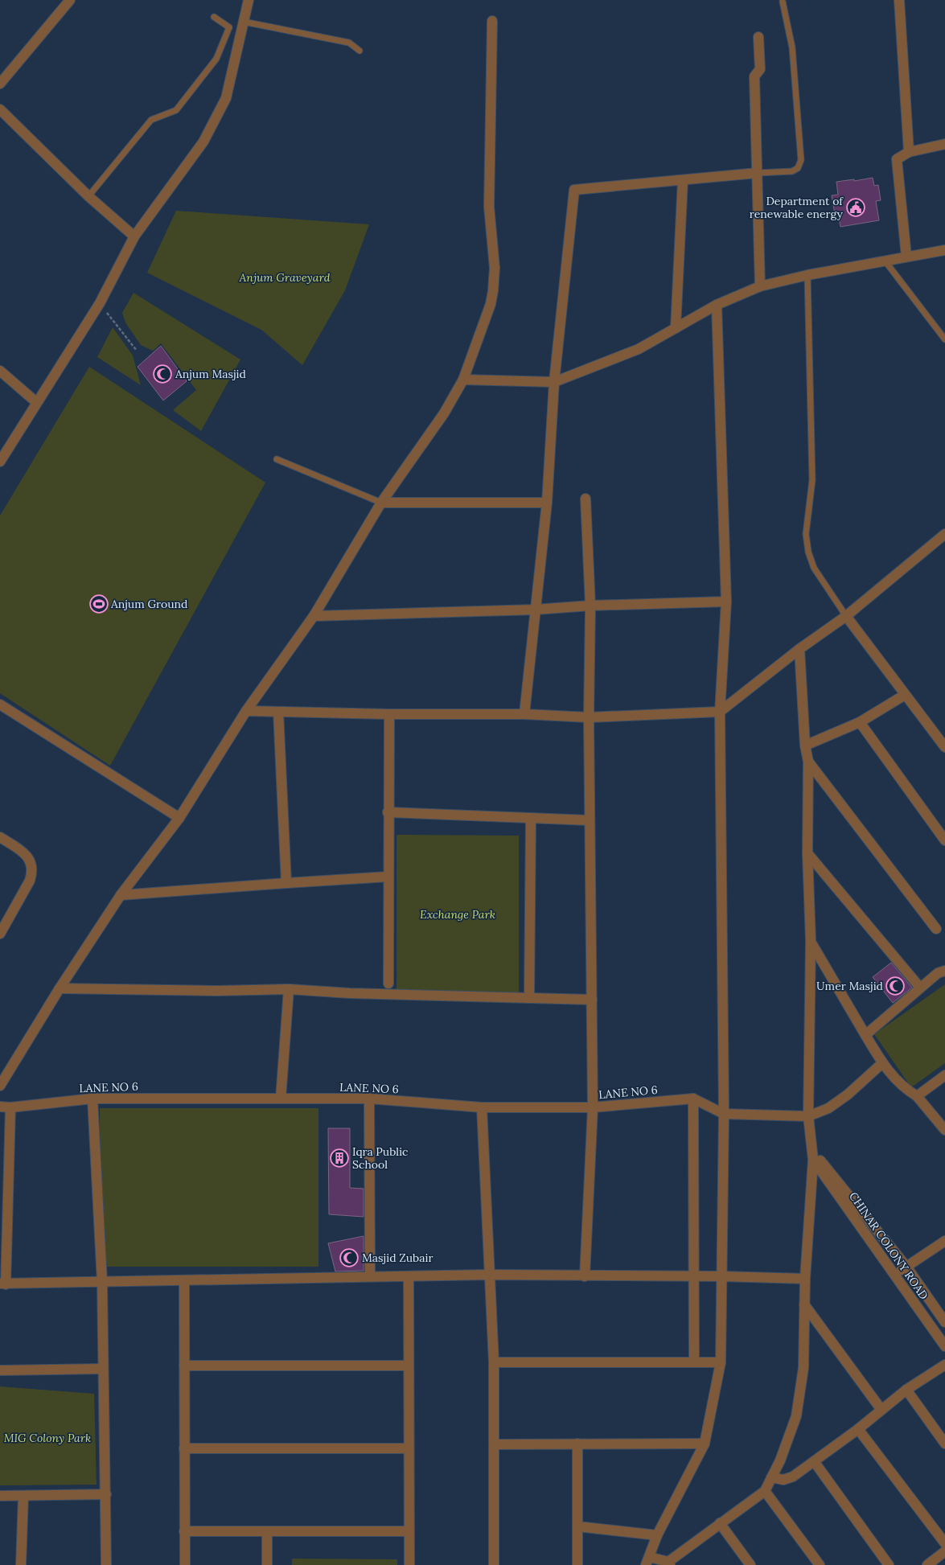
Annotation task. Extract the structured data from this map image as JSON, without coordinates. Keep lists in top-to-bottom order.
{
  "streets": {
    "street": ["LANE NO 6", "CHINAR COLONY ROAD"]
  },
  "parks": ["Anjum Graveyard", "Exchange Park", "MIG Colony Park"],
  "places": {
    "public building": ["Department of renewable energy"],
    "mosque": ["Anjum Masjid", "Umer Masjid", "Masjid Zubair"],
    "sports": ["Anjum Ground"],
    "building": ["Iqra Public School"]
  }
}
